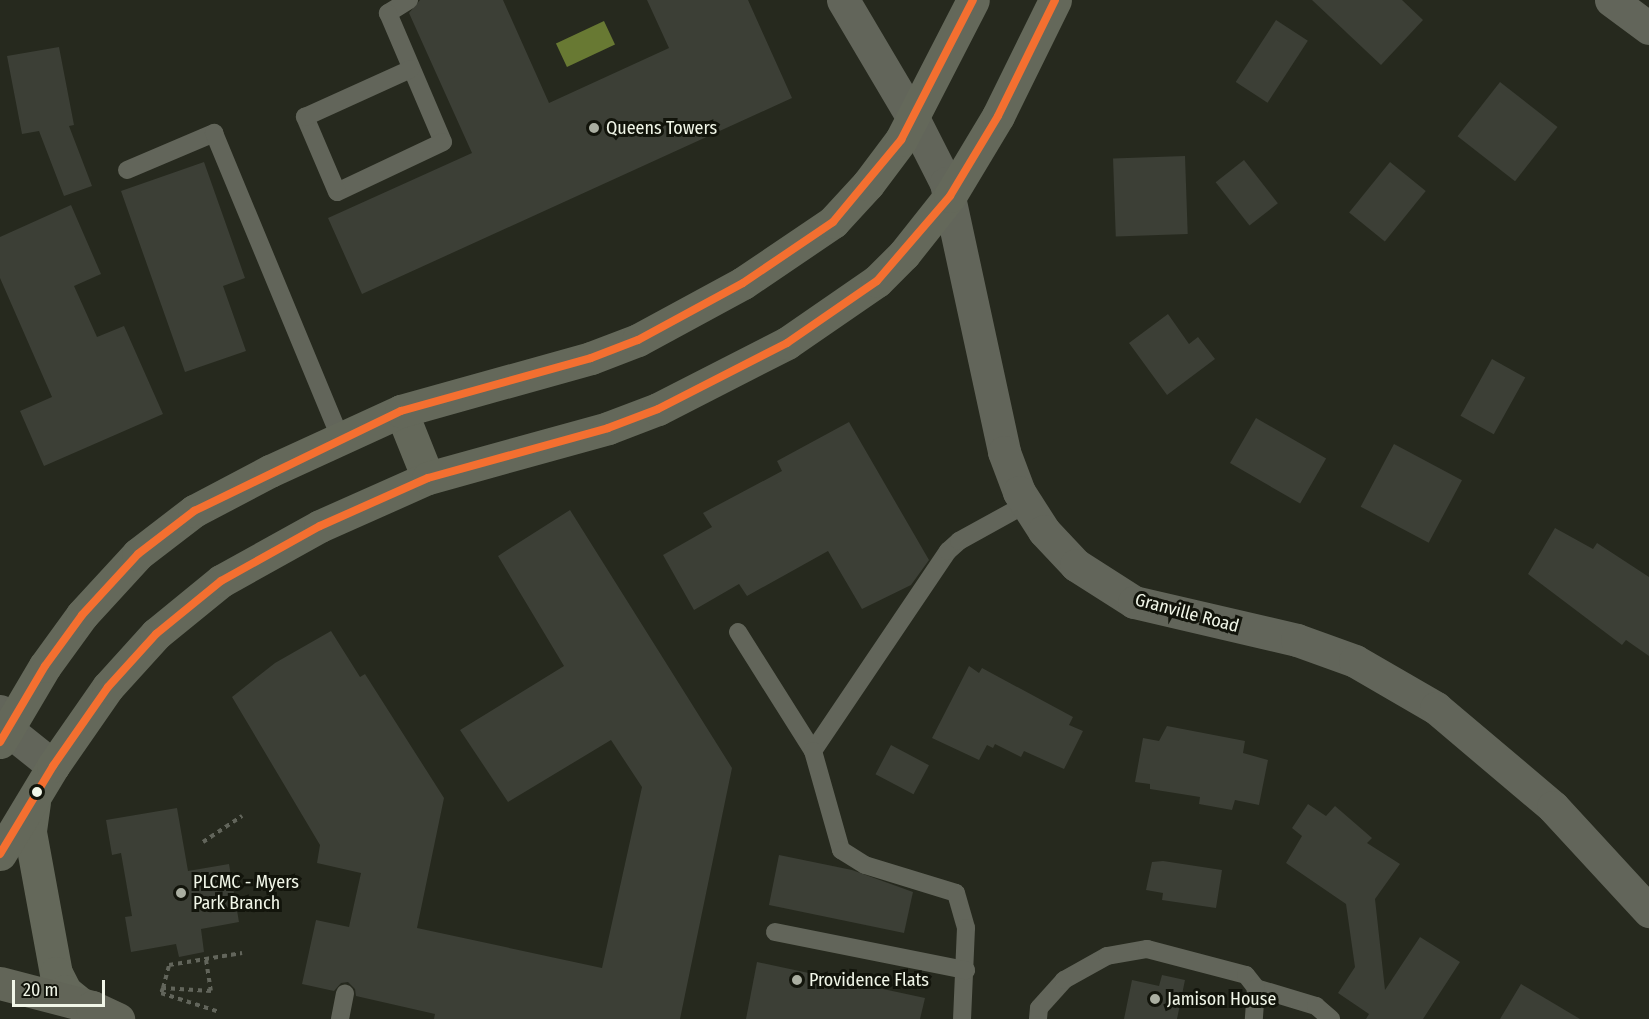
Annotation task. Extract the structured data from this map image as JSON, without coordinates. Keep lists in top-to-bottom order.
{
  "streets": {
    "street": ["Granville Road"]
  },
  "places": [
    "Queens Towers",
    "PLCMC - Myers Park Branch",
    "Providence Flats",
    "Jamison House"
  ],
  "lines": ["transit line 20"],
  "scale_bar": "20 m"
}
